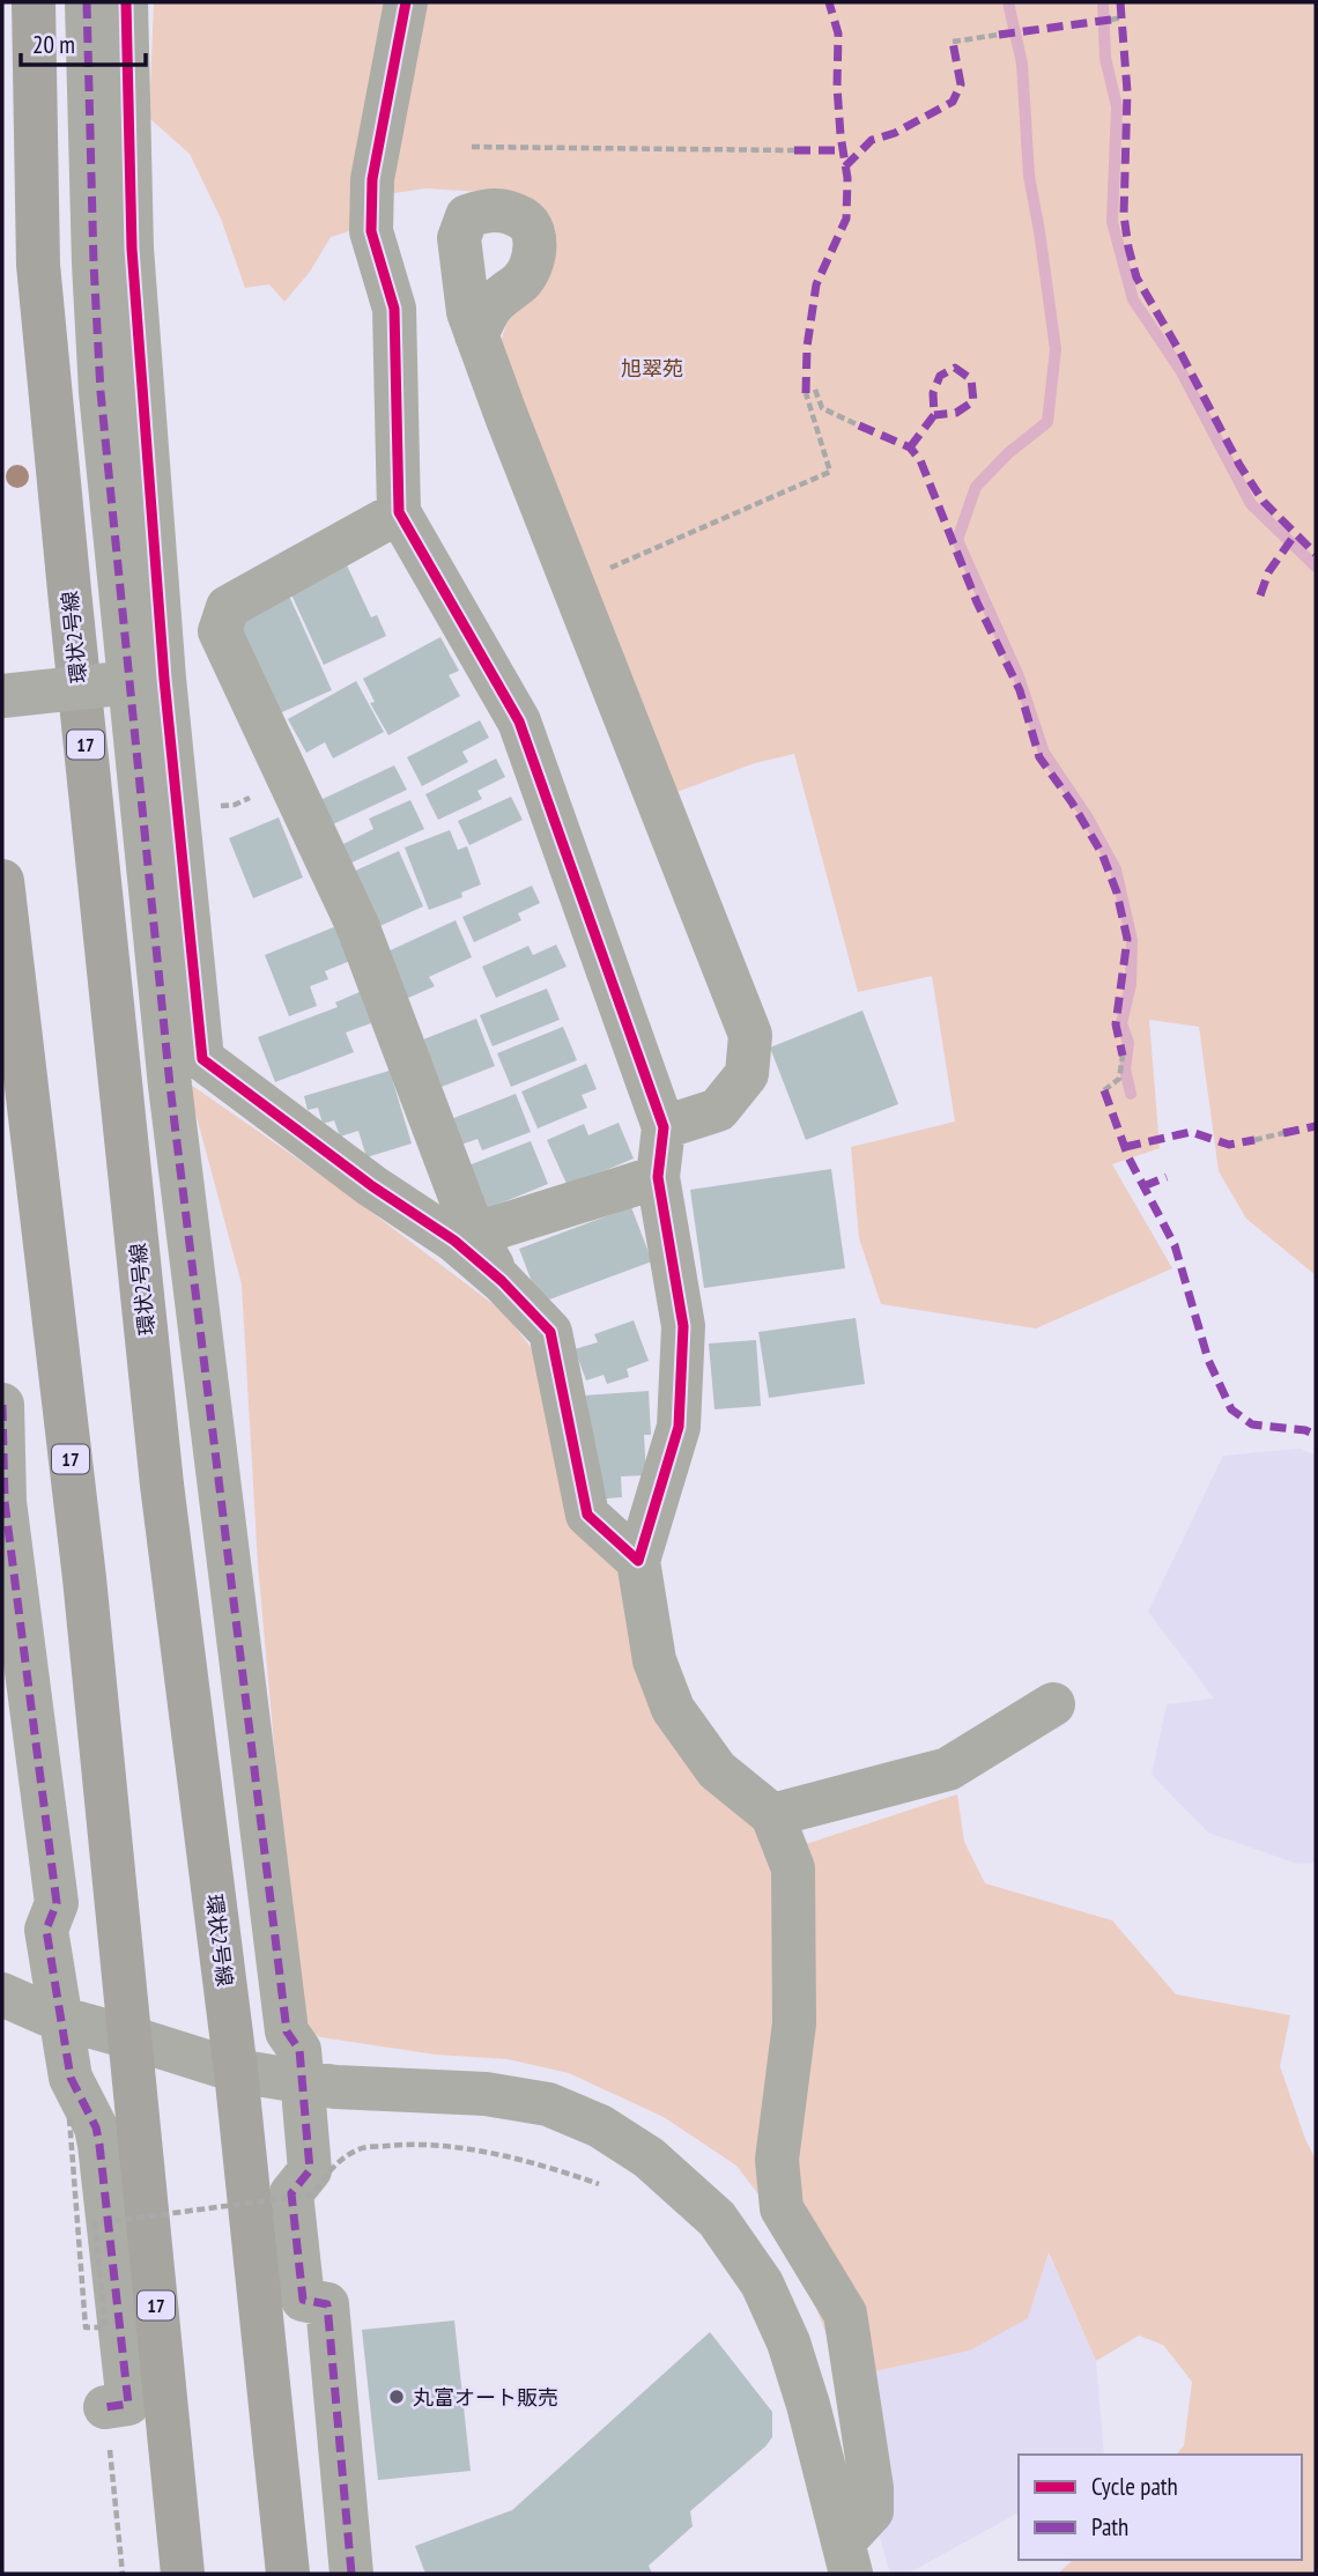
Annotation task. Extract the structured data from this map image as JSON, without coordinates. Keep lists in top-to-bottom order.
{
  "streets": {
    "main road": ["環状2号線", "17"]
  },
  "parks": ["旭翠苑"],
  "places": ["丸富オート販売"],
  "legend": ["Cycle path", "Path"],
  "scale_bar": "20 m"
}
